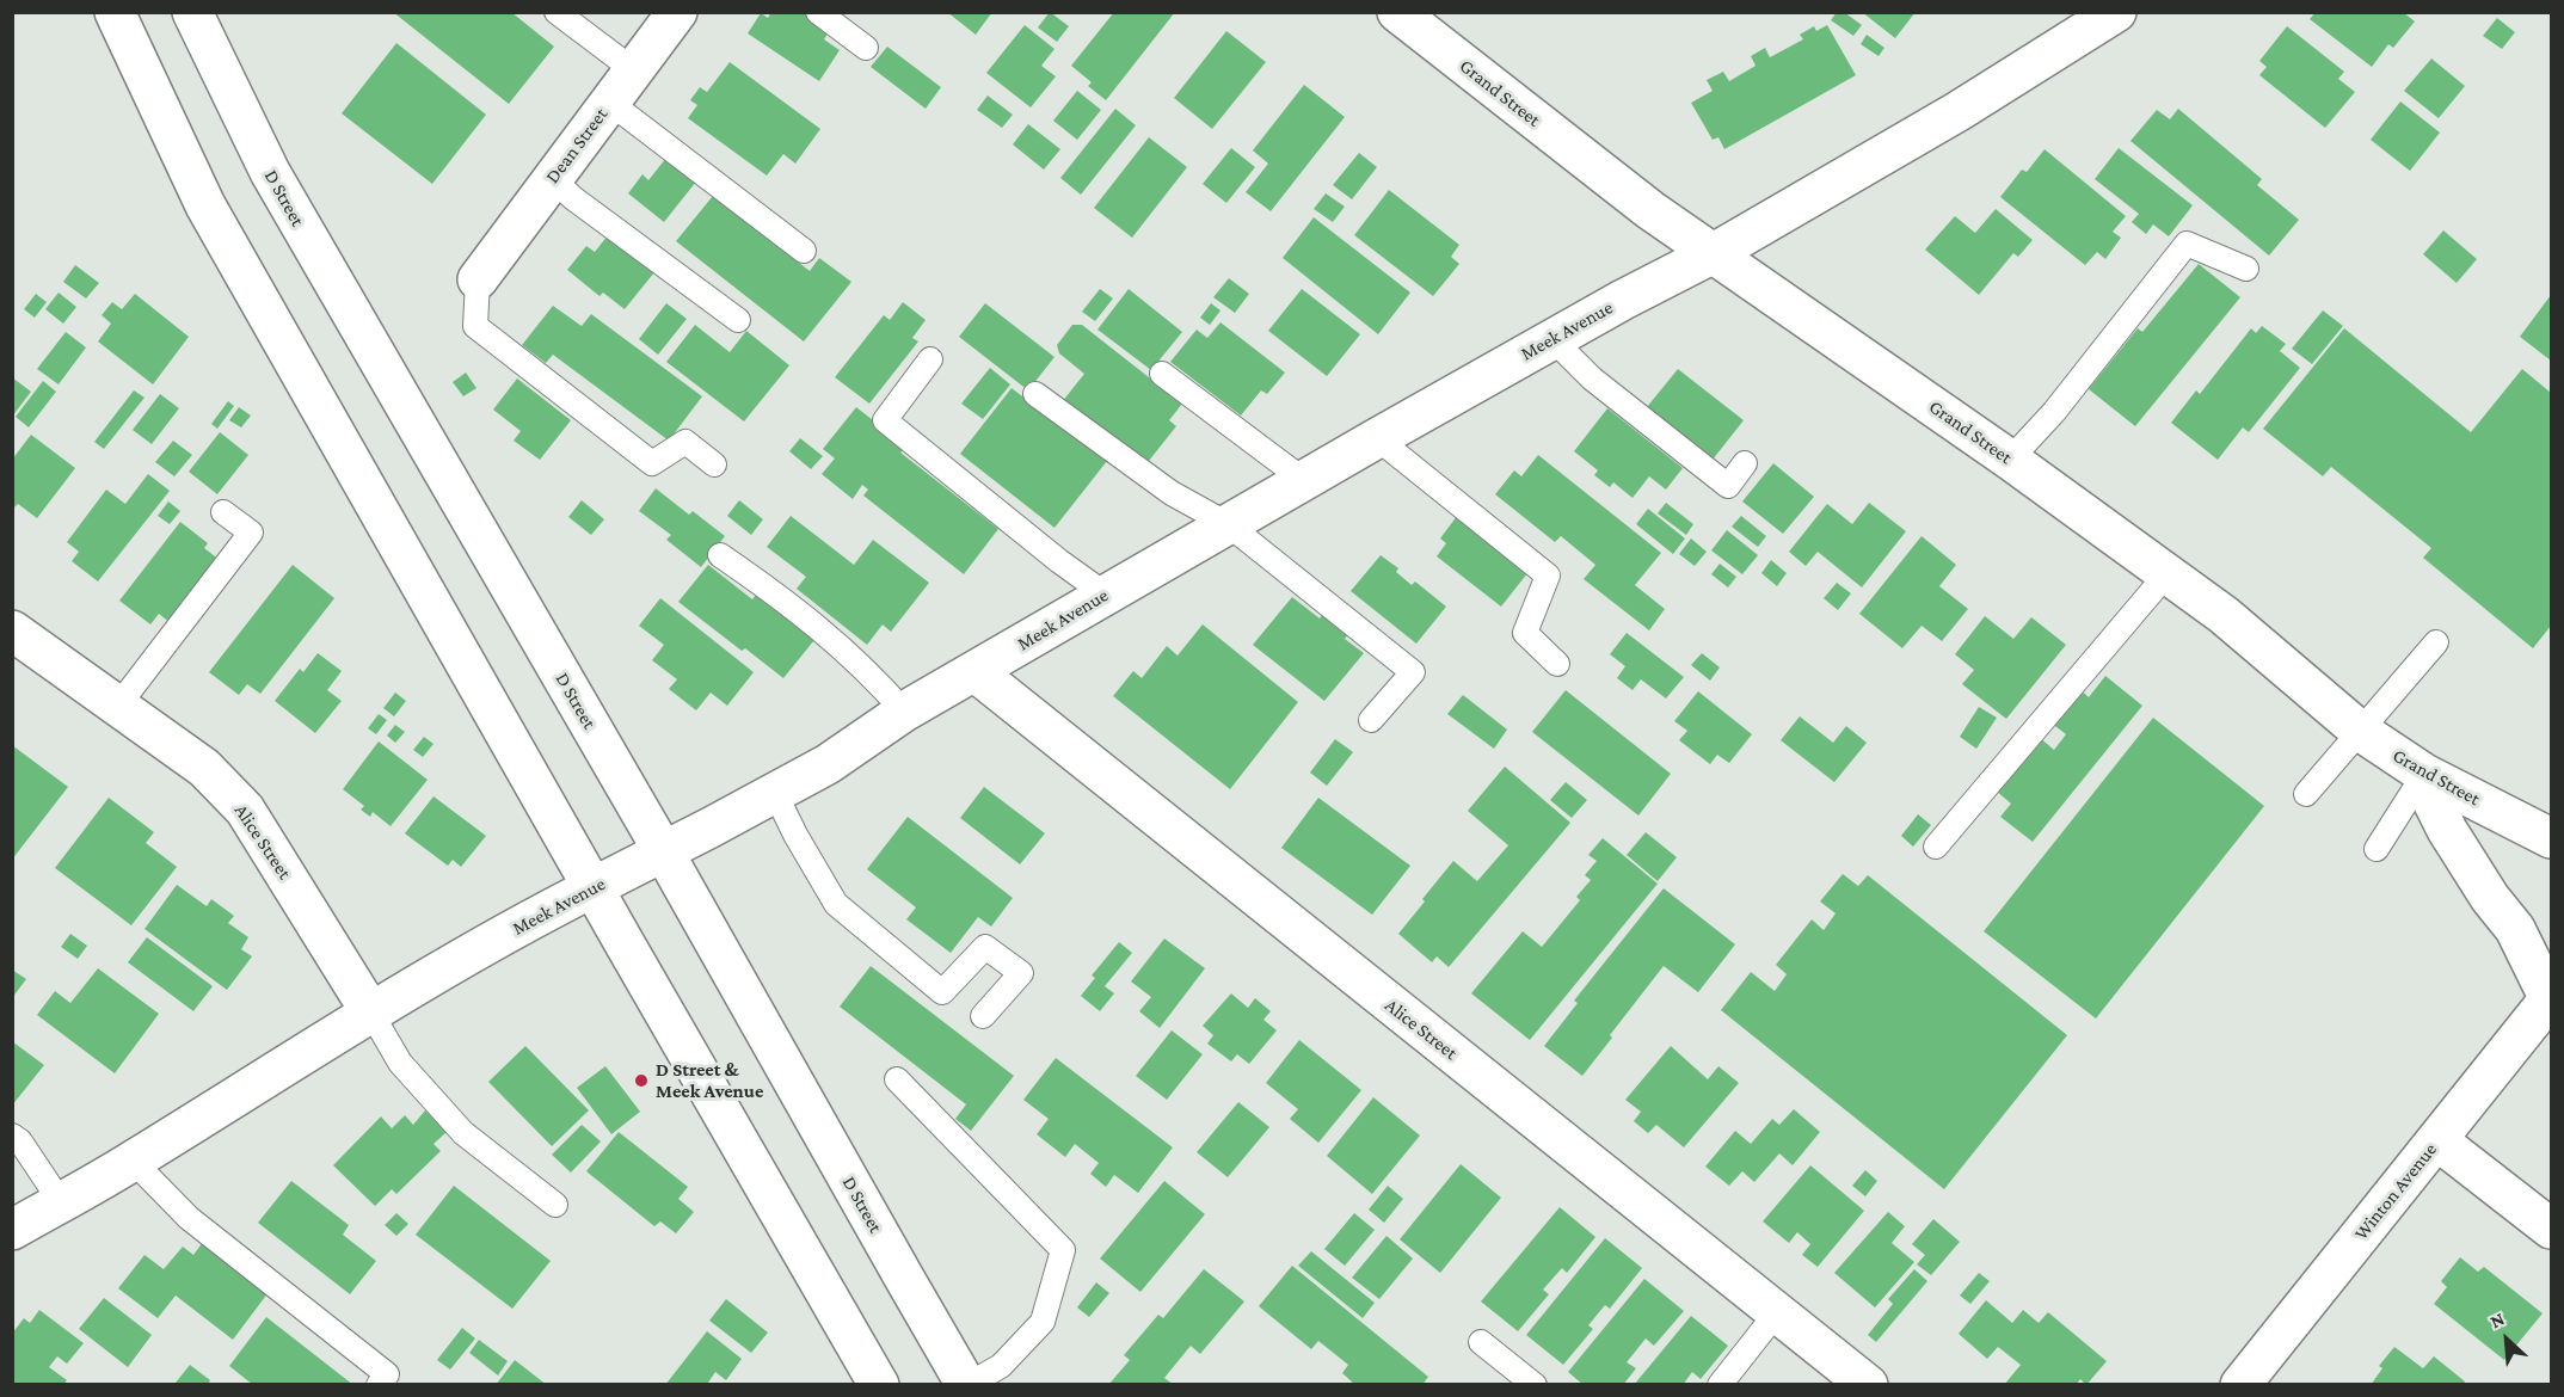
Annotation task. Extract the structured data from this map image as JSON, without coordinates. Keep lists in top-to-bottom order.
{
  "streets": {
    "street": [
      "Grand Street",
      "Dean Street",
      "D Street",
      "Meek Avenue",
      "Alice Street",
      "Winton Avenue"
    ]
  },
  "crossings": [
    ["Grand Street", "Meek Avenue"],
    ["D Street", "Meek Avenue"],
    ["Meek Avenue", "Alice Street"]
  ],
  "places": ["D Street & Meek Avenue"],
  "north": "top left"
}
